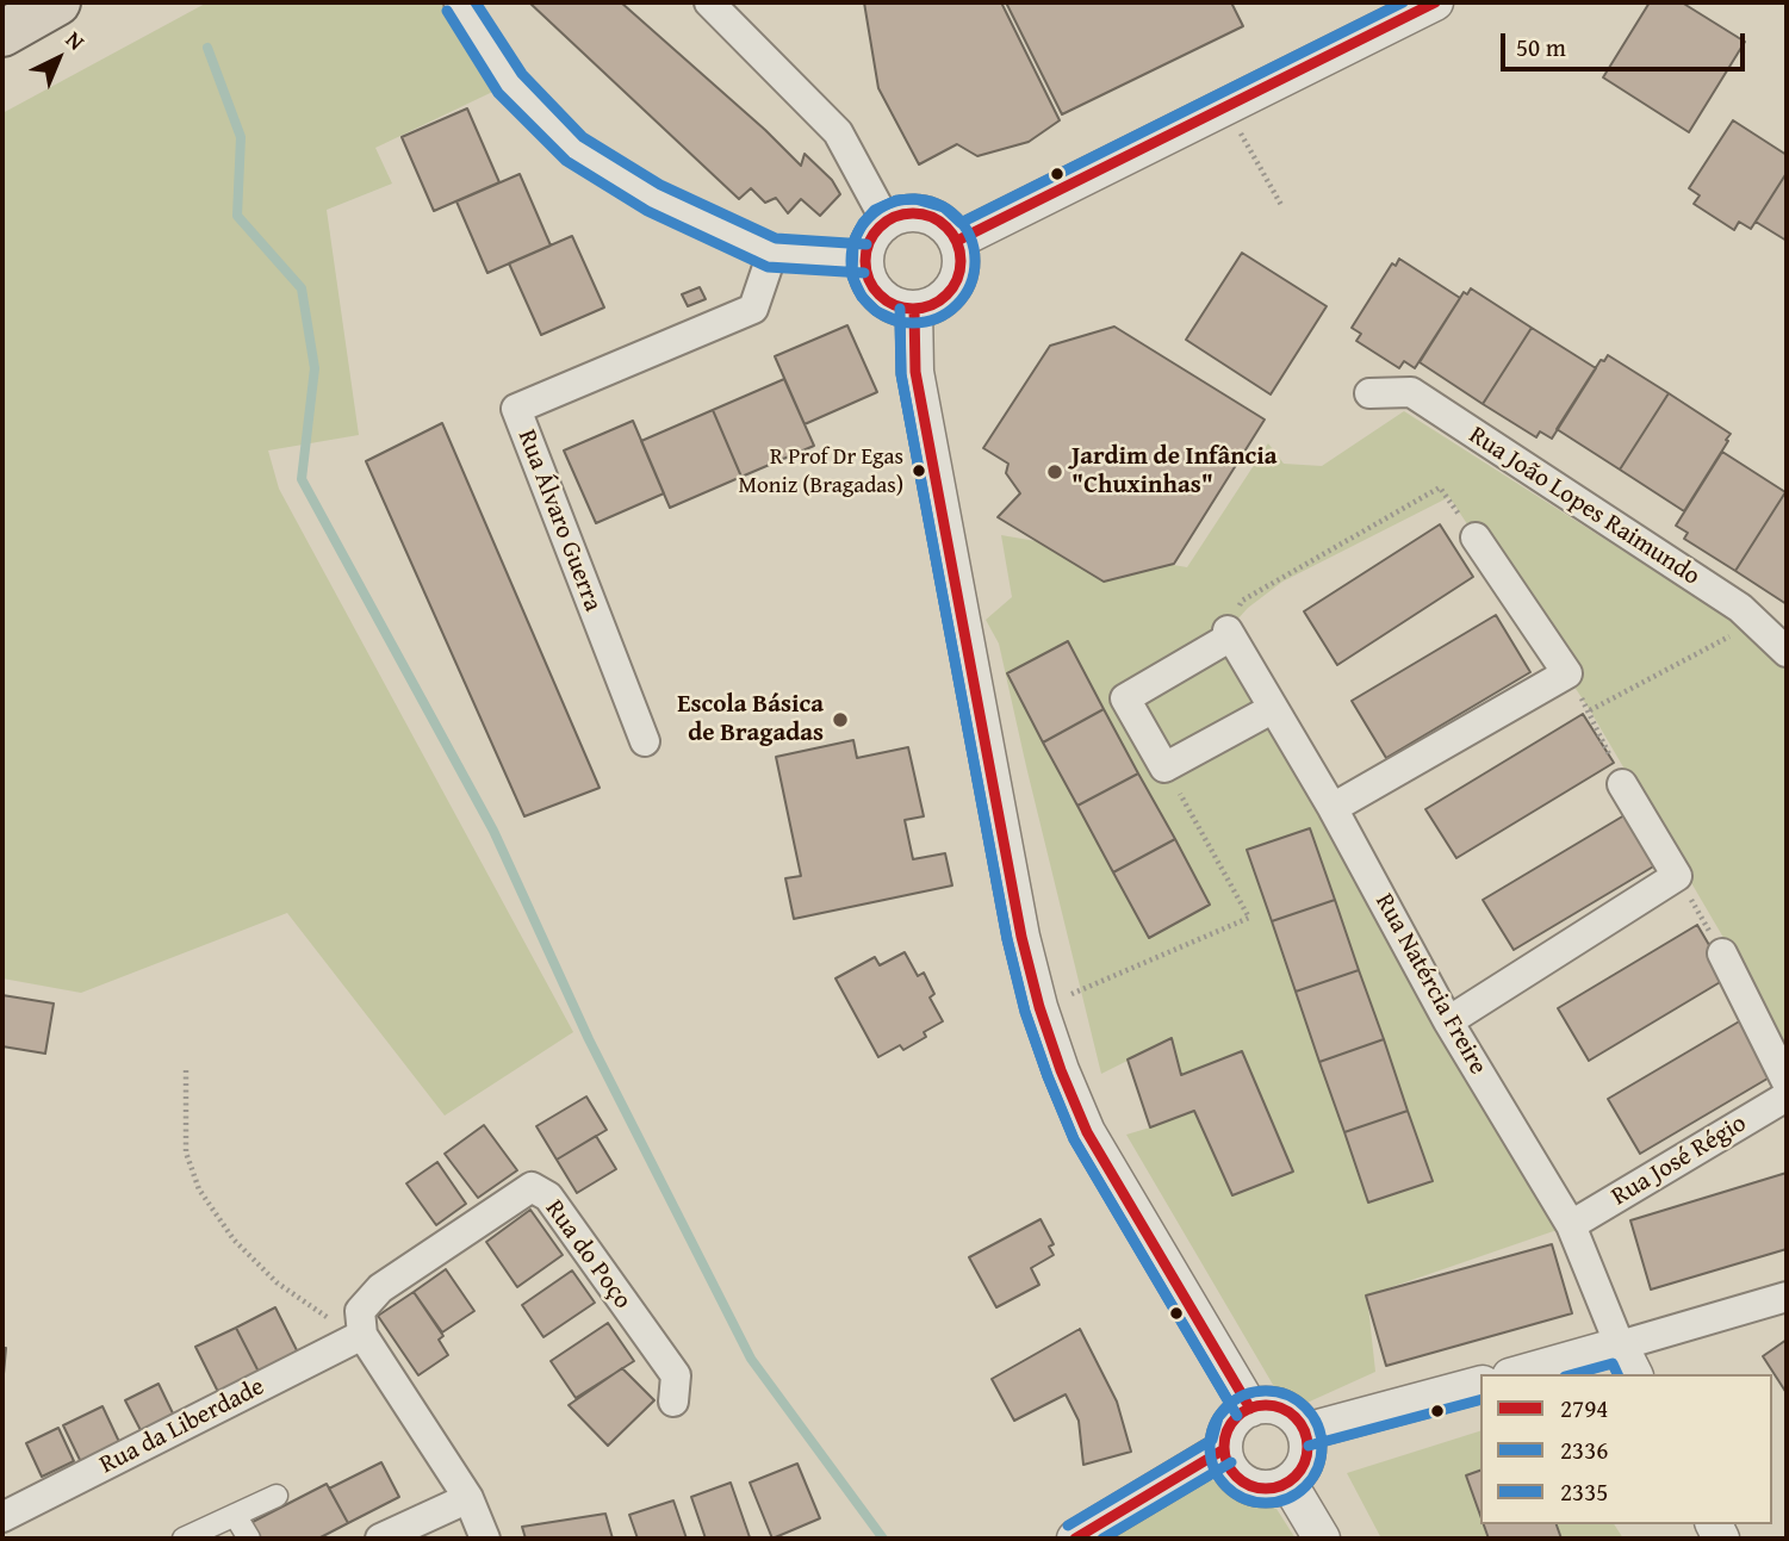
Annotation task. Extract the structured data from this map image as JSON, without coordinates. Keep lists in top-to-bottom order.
{
  "streets": {
    "street": [
      "Rua João Lopes Raimundo",
      "Rua Álvaro Guerra",
      "Rua Natércia Freire",
      "Rua José Régio",
      "Rua do Poço",
      "Rua da Liberdade"
    ]
  },
  "crossings": [
    ["Rua Natércia Freire", "Rua José Régio"],
    ["Rua do Poço", "Rua da Liberdade"]
  ],
  "places": ["R Prof Dr Egas Moniz (Bragadas)", "Jardim de Infância \"Chuxinhas\"", "Escola Básica de Bragadas"],
  "lines": ["transit line 2794", "transit line 2335", "transit line 2336"],
  "legend": ["2794", "2336", "2335"],
  "scale_bar": "50 m",
  "north": "top right"
}
